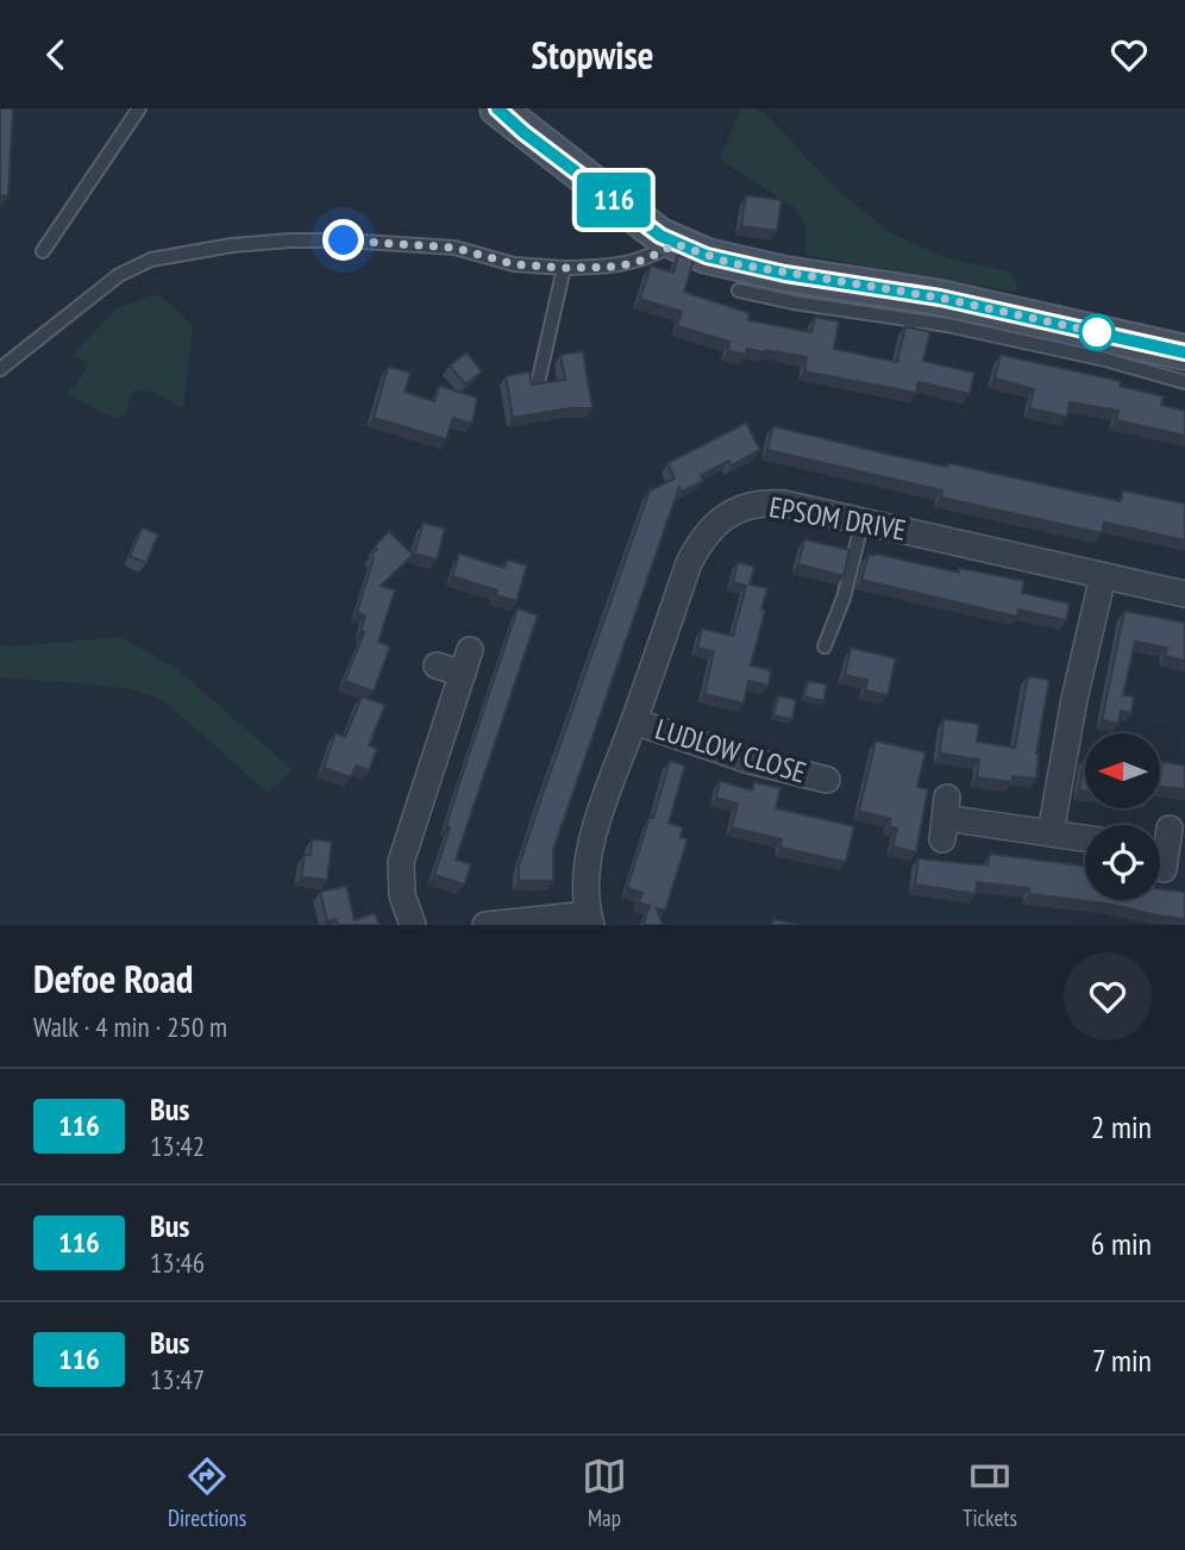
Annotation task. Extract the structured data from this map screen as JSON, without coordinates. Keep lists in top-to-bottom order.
{
  "streets": {
    "street": ["EPSOM DRIVE", "LUDLOW CLOSE"]
  },
  "crossings": [
    ["EPSOM DRIVE", "LUDLOW CLOSE"]
  ],
  "lines": ["bus line 116"],
  "north": "left",
  "page": {
    "header": "Stopwise",
    "on_map": "116",
    "heading": ["Defoe Road", "Walk · 4 min · 250 m"],
    "list": [
      {
        "mark": "116",
        "name": "Bus",
        "note": "13:42",
        "value": "2 min"
      },
      {
        "mark": "116",
        "name": "Bus",
        "note": "13:46",
        "value": "6 min"
      },
      {
        "mark": "116",
        "name": "Bus",
        "note": "13:47",
        "value": "7 min"
      }
    ],
    "tabs": ["Directions", "Map", "Tickets"]
  }
}
